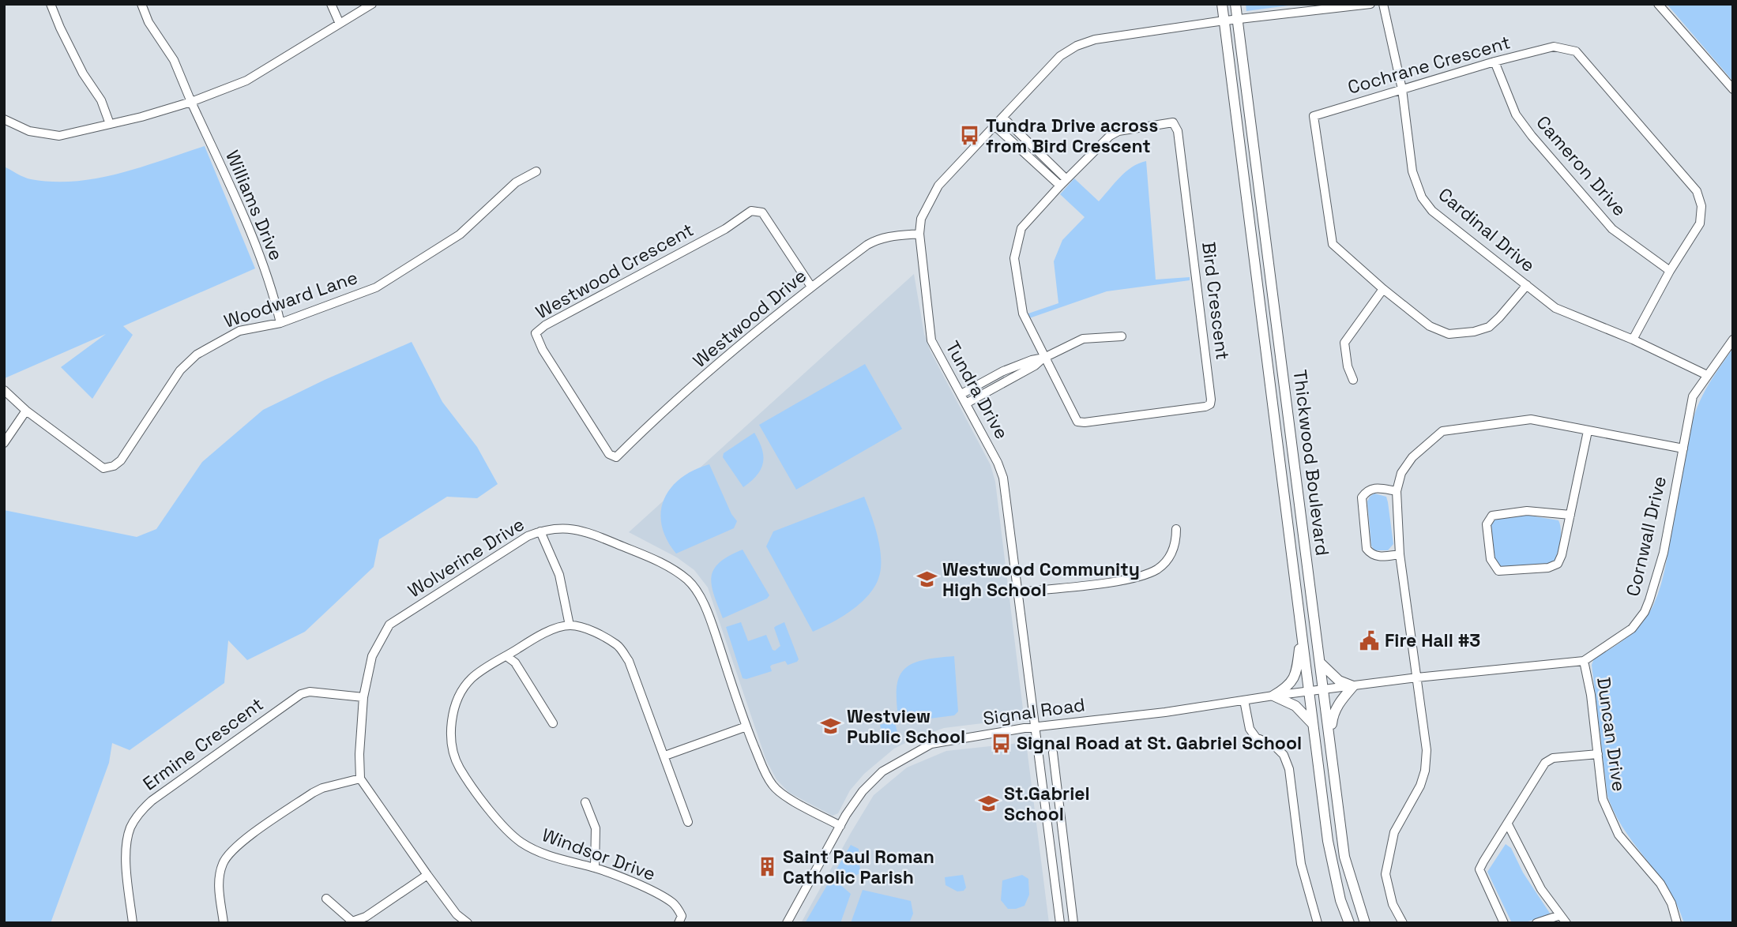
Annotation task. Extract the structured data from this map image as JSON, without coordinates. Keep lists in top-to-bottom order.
{
  "streets": {
    "main road": ["Thickwood Boulevard"],
    "street": [
      "Cochrane Crescent",
      "Cameron Drive",
      "Williams Drive",
      "Cardinal Drive",
      "Westwood Crescent",
      "Woodward Lane",
      "Bird Crescent",
      "Westwood Drive",
      "Tundra Drive",
      "Cornwall Drive",
      "Wolverine Drive",
      "Signal Road",
      "Duncan Drive",
      "Ermine Crescent",
      "Windsor Drive"
    ]
  },
  "crossings": [
    ["Cochrane Crescent", "Cameron Drive"],
    ["Cochrane Crescent", "Cardinal Drive"],
    ["Williams Drive", "Woodward Lane"],
    ["Cardinal Drive", "Cornwall Drive"],
    ["Westwood Crescent", "Westwood Drive"],
    ["Westwood Drive", "Tundra Drive"],
    ["Tundra Drive", "Thickwood Boulevard"],
    ["Tundra Drive", "Signal Road"],
    ["Thickwood Boulevard", "Cornwall Drive"],
    ["Thickwood Boulevard", "Signal Road"],
    ["Cornwall Drive", "Signal Road"],
    ["Cornwall Drive", "Duncan Drive"],
    ["Wolverine Drive", "Signal Road"],
    ["Wolverine Drive", "Ermine Crescent"]
  ],
  "places": {
    "bus stop": ["Tundra Drive across from Bird Crescent", "Signal Road at St. Gabriel School"],
    "school or university": ["Westwood Community High School", "Westview Public School", "St.Gabriel School"],
    "public building": ["Fire Hall #3"],
    "building": ["Saint Paul Roman Catholic Parish"]
  }
}
